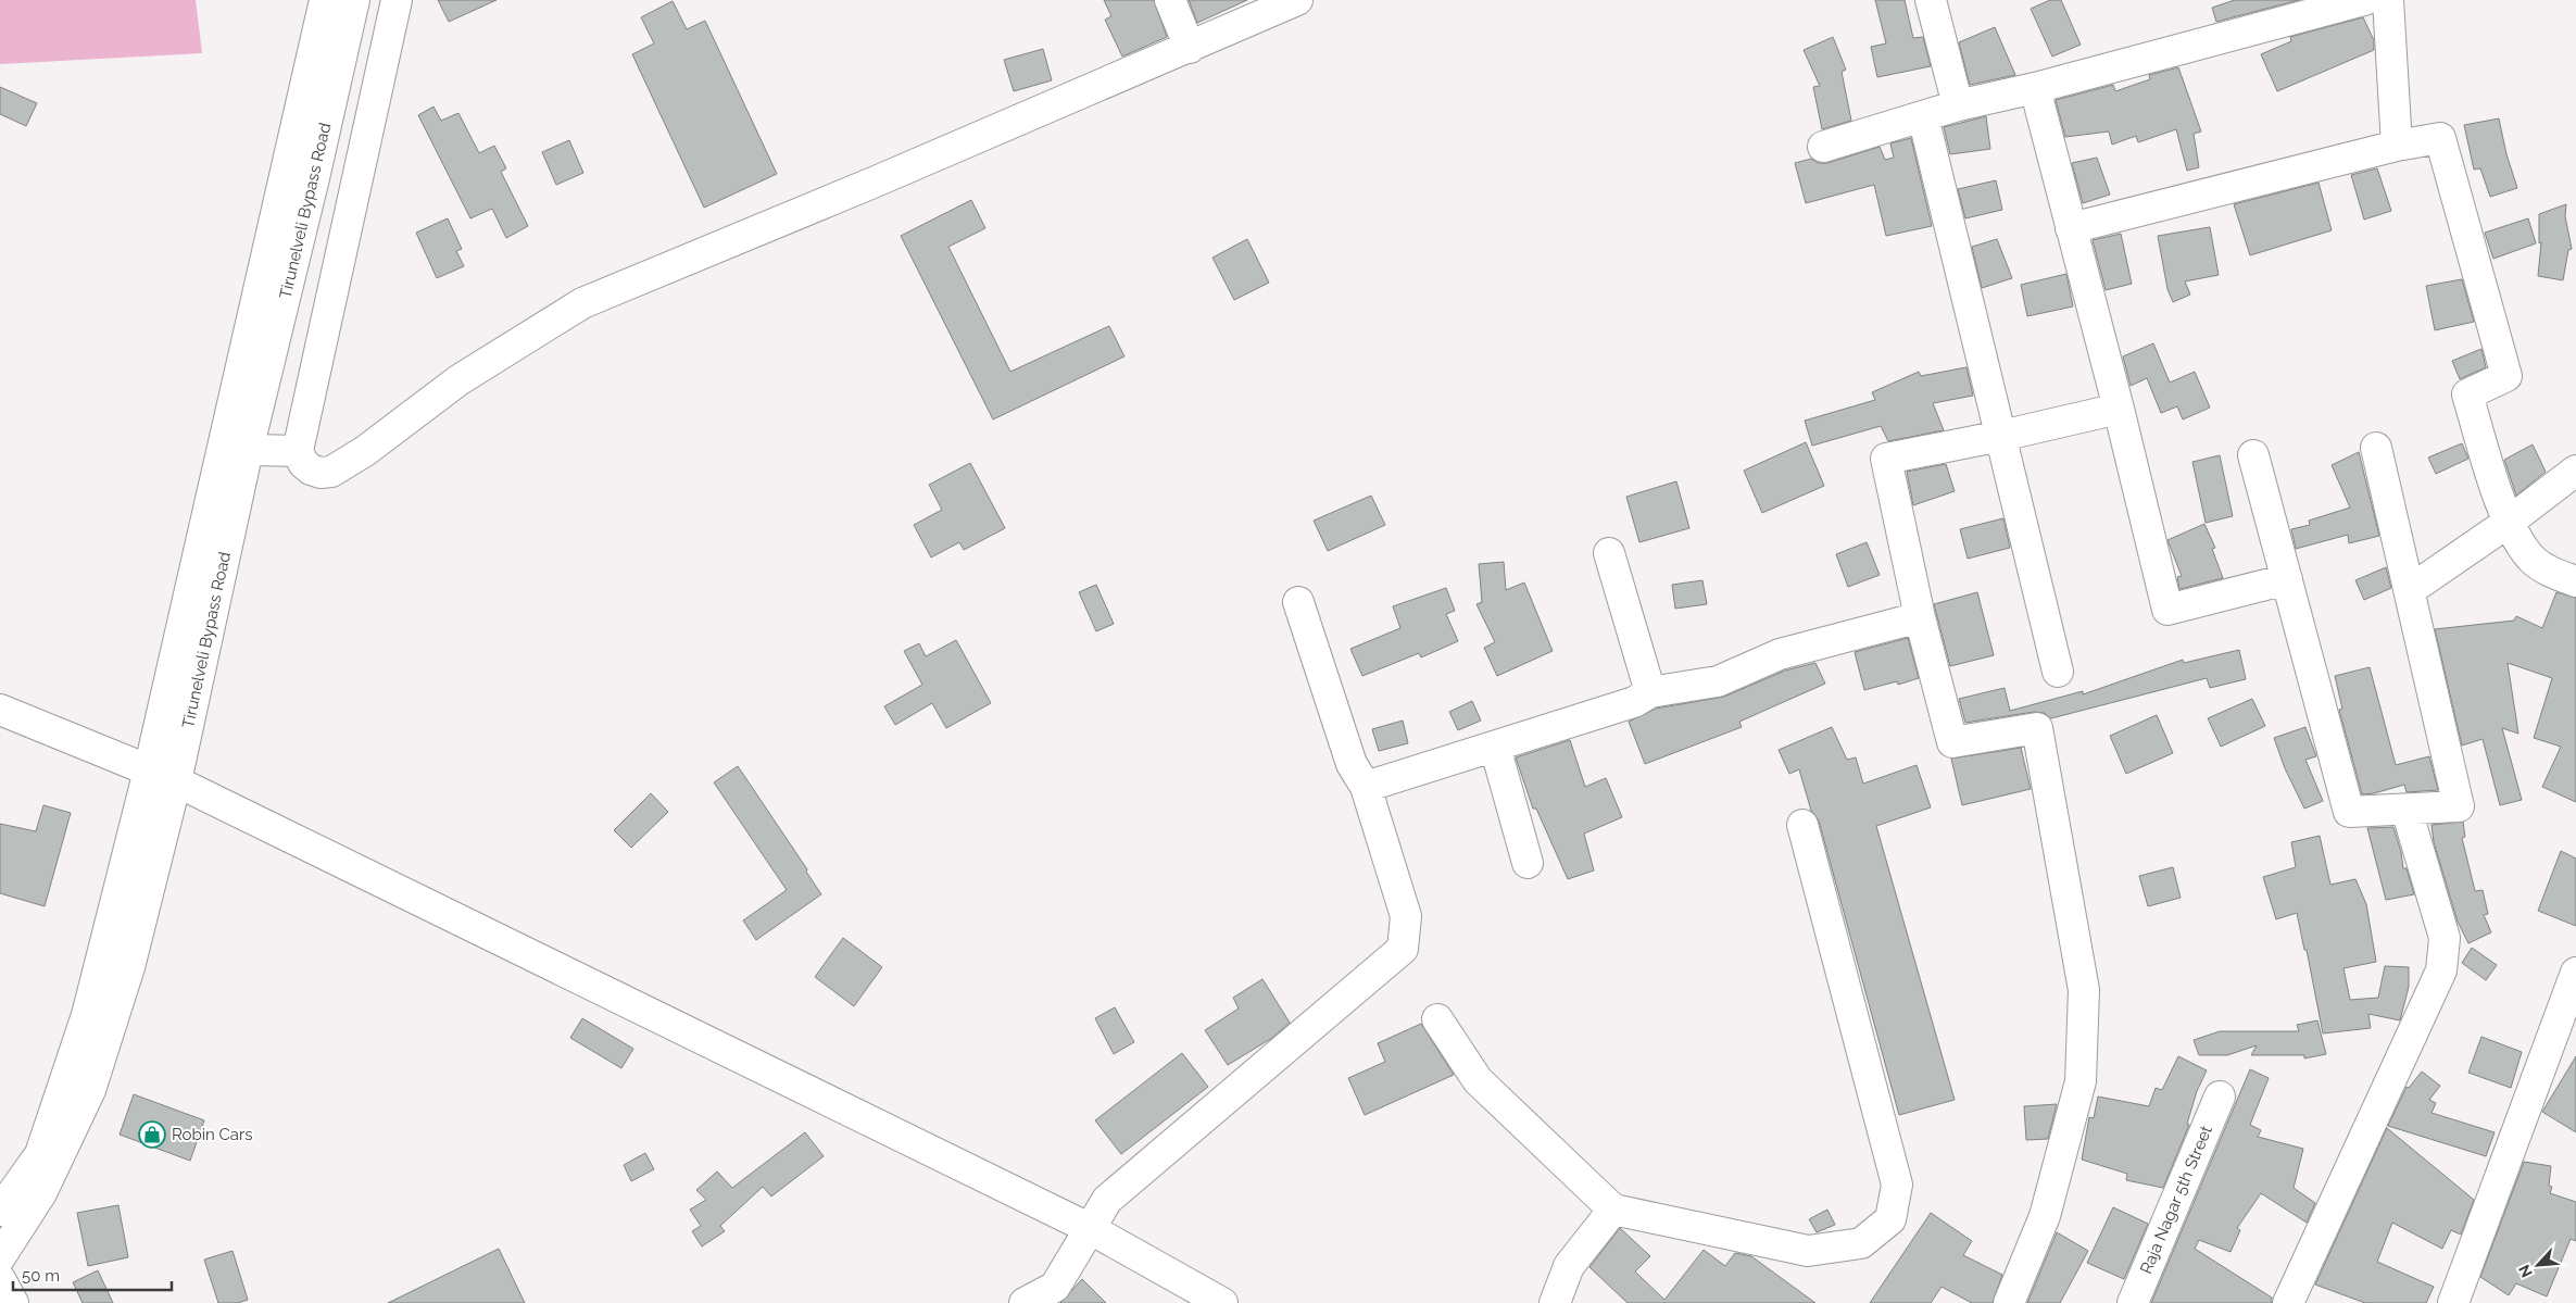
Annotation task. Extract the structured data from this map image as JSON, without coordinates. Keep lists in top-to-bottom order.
{
  "streets": {
    "street": ["Tirunelveli Bypass Road", "Raja Nagar 5th Street"]
  },
  "places": {
    "shop": ["Robin Cars"]
  },
  "scale_bar": "50 m",
  "north": "bottom left"
}
